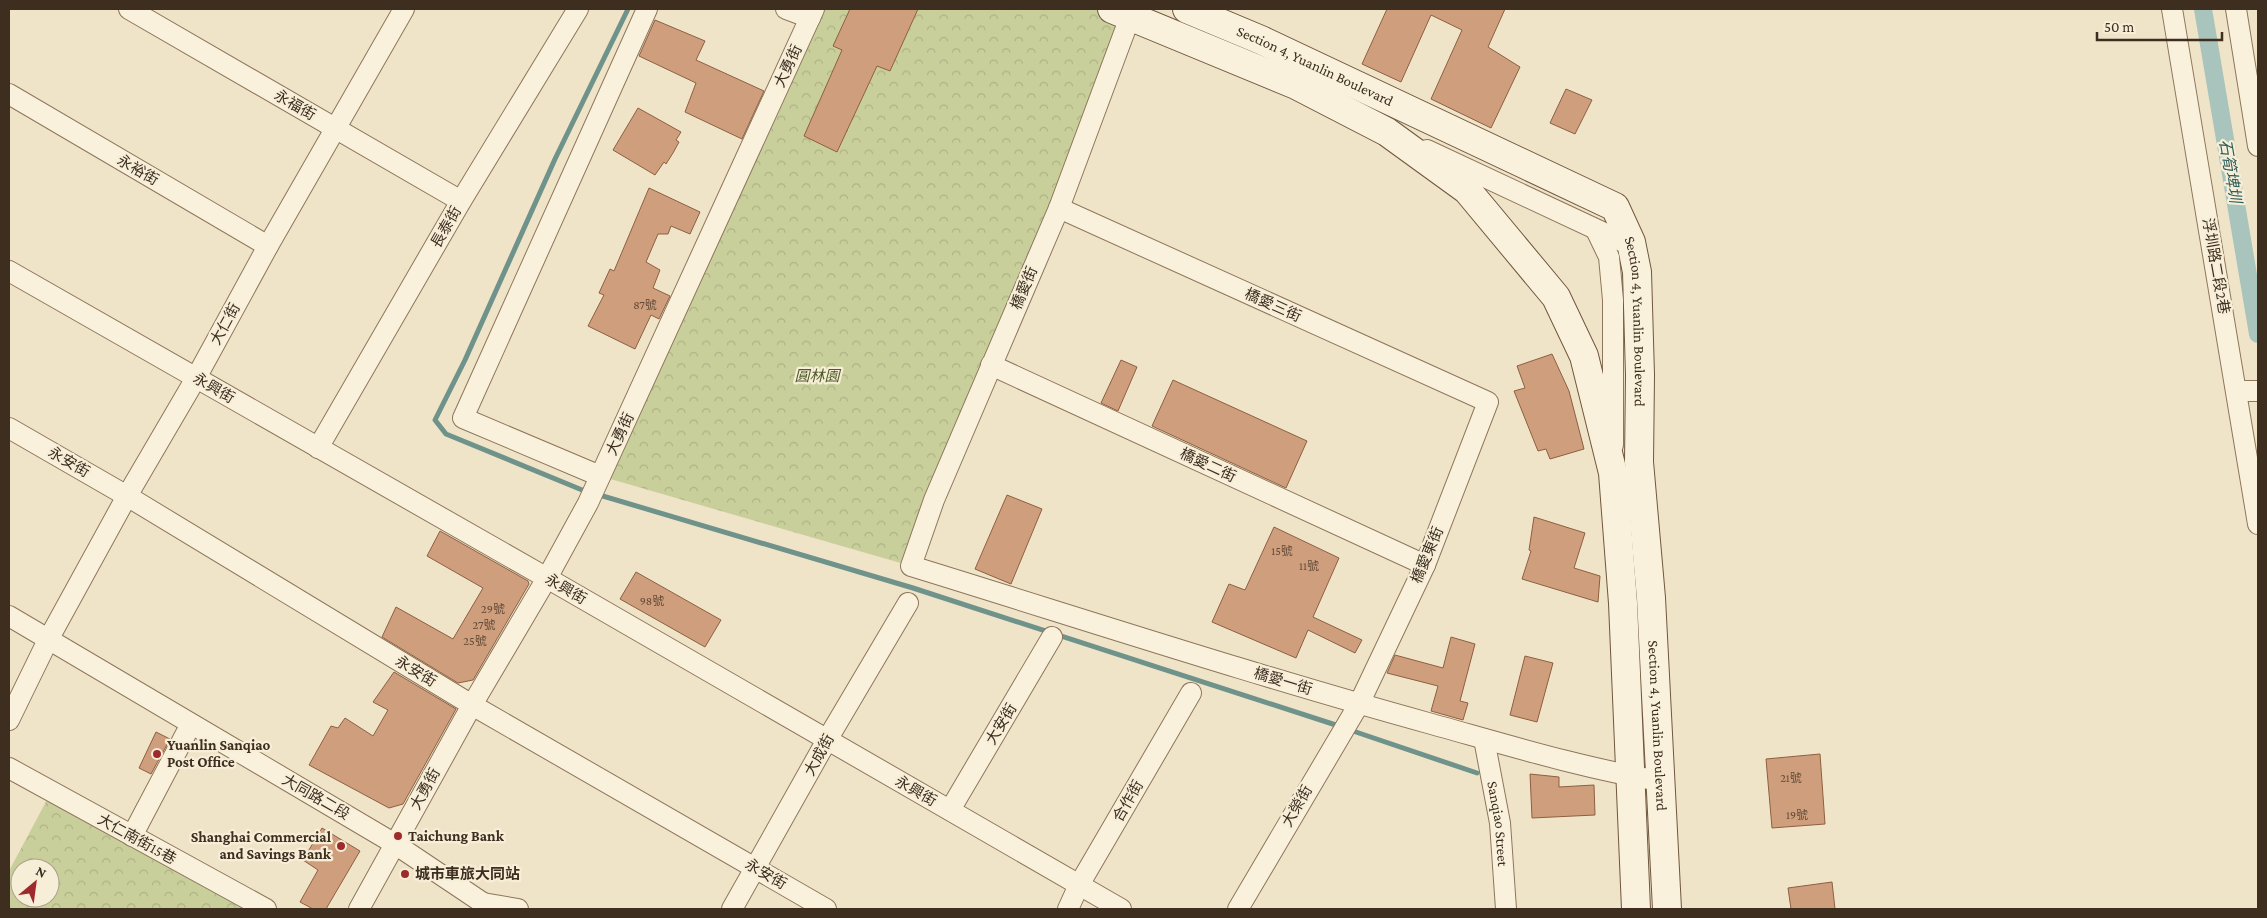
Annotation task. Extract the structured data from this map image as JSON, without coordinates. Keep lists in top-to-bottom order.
{
  "streets": {
    "main road": ["Section 4, Yuanlin Boulevard"],
    "street": [
      "大勇街",
      "永福街",
      "永裕街",
      "長泰街",
      "浮圳路二段2巷",
      "橋愛街",
      "橋愛三街",
      "大仁街",
      "永興街",
      "永安街",
      "橋愛二街",
      "橋愛東街",
      "橋愛一街",
      "大安街",
      "大成街",
      "大同路二段",
      "合作街",
      "大榮街",
      "Sanqiao Street",
      "大仁南街15巷"
    ]
  },
  "crossings": [
    ["大勇街", "永興街"],
    ["大勇街", "永安街"],
    ["大勇街", "大同路二段"],
    ["Section 4, Yuanlin Boulevard", "橋愛街"],
    ["Section 4, Yuanlin Boulevard", "橋愛一街"],
    ["永福街", "長泰街"],
    ["永福街", "大仁街"],
    ["永裕街", "大仁街"],
    ["長泰街", "永興街"],
    ["橋愛街", "橋愛三街"],
    ["橋愛街", "橋愛二街"],
    ["橋愛街", "橋愛一街"],
    ["橋愛三街", "橋愛東街"],
    ["大仁街", "永興街"],
    ["大仁街", "永安街"],
    ["大仁街", "大同路二段"],
    ["永興街", "大安街"],
    ["永興街", "大成街"],
    ["永興街", "合作街"],
    ["永安街", "大成街"],
    ["橋愛二街", "橋愛東街"],
    ["橋愛東街", "橋愛一街"],
    ["橋愛東街", "大榮街"],
    ["橋愛一街", "大榮街"],
    ["橋愛一街", "Sanqiao Street"]
  ],
  "water": ["石筍埤圳"],
  "parks": ["圓林園"],
  "places": [
    "Yuanlin Sanqiao Post Office",
    "Taichung Bank",
    "Shanghai Commercial and Savings Bank",
    "城市車旅大同站"
  ],
  "house_numbers": [
    "87號",
    "15號",
    "11號",
    "98號",
    "29號",
    "27號",
    "25號",
    "21號",
    "19號"
  ],
  "scale_bar": "50 m",
  "north": "top right"
}
